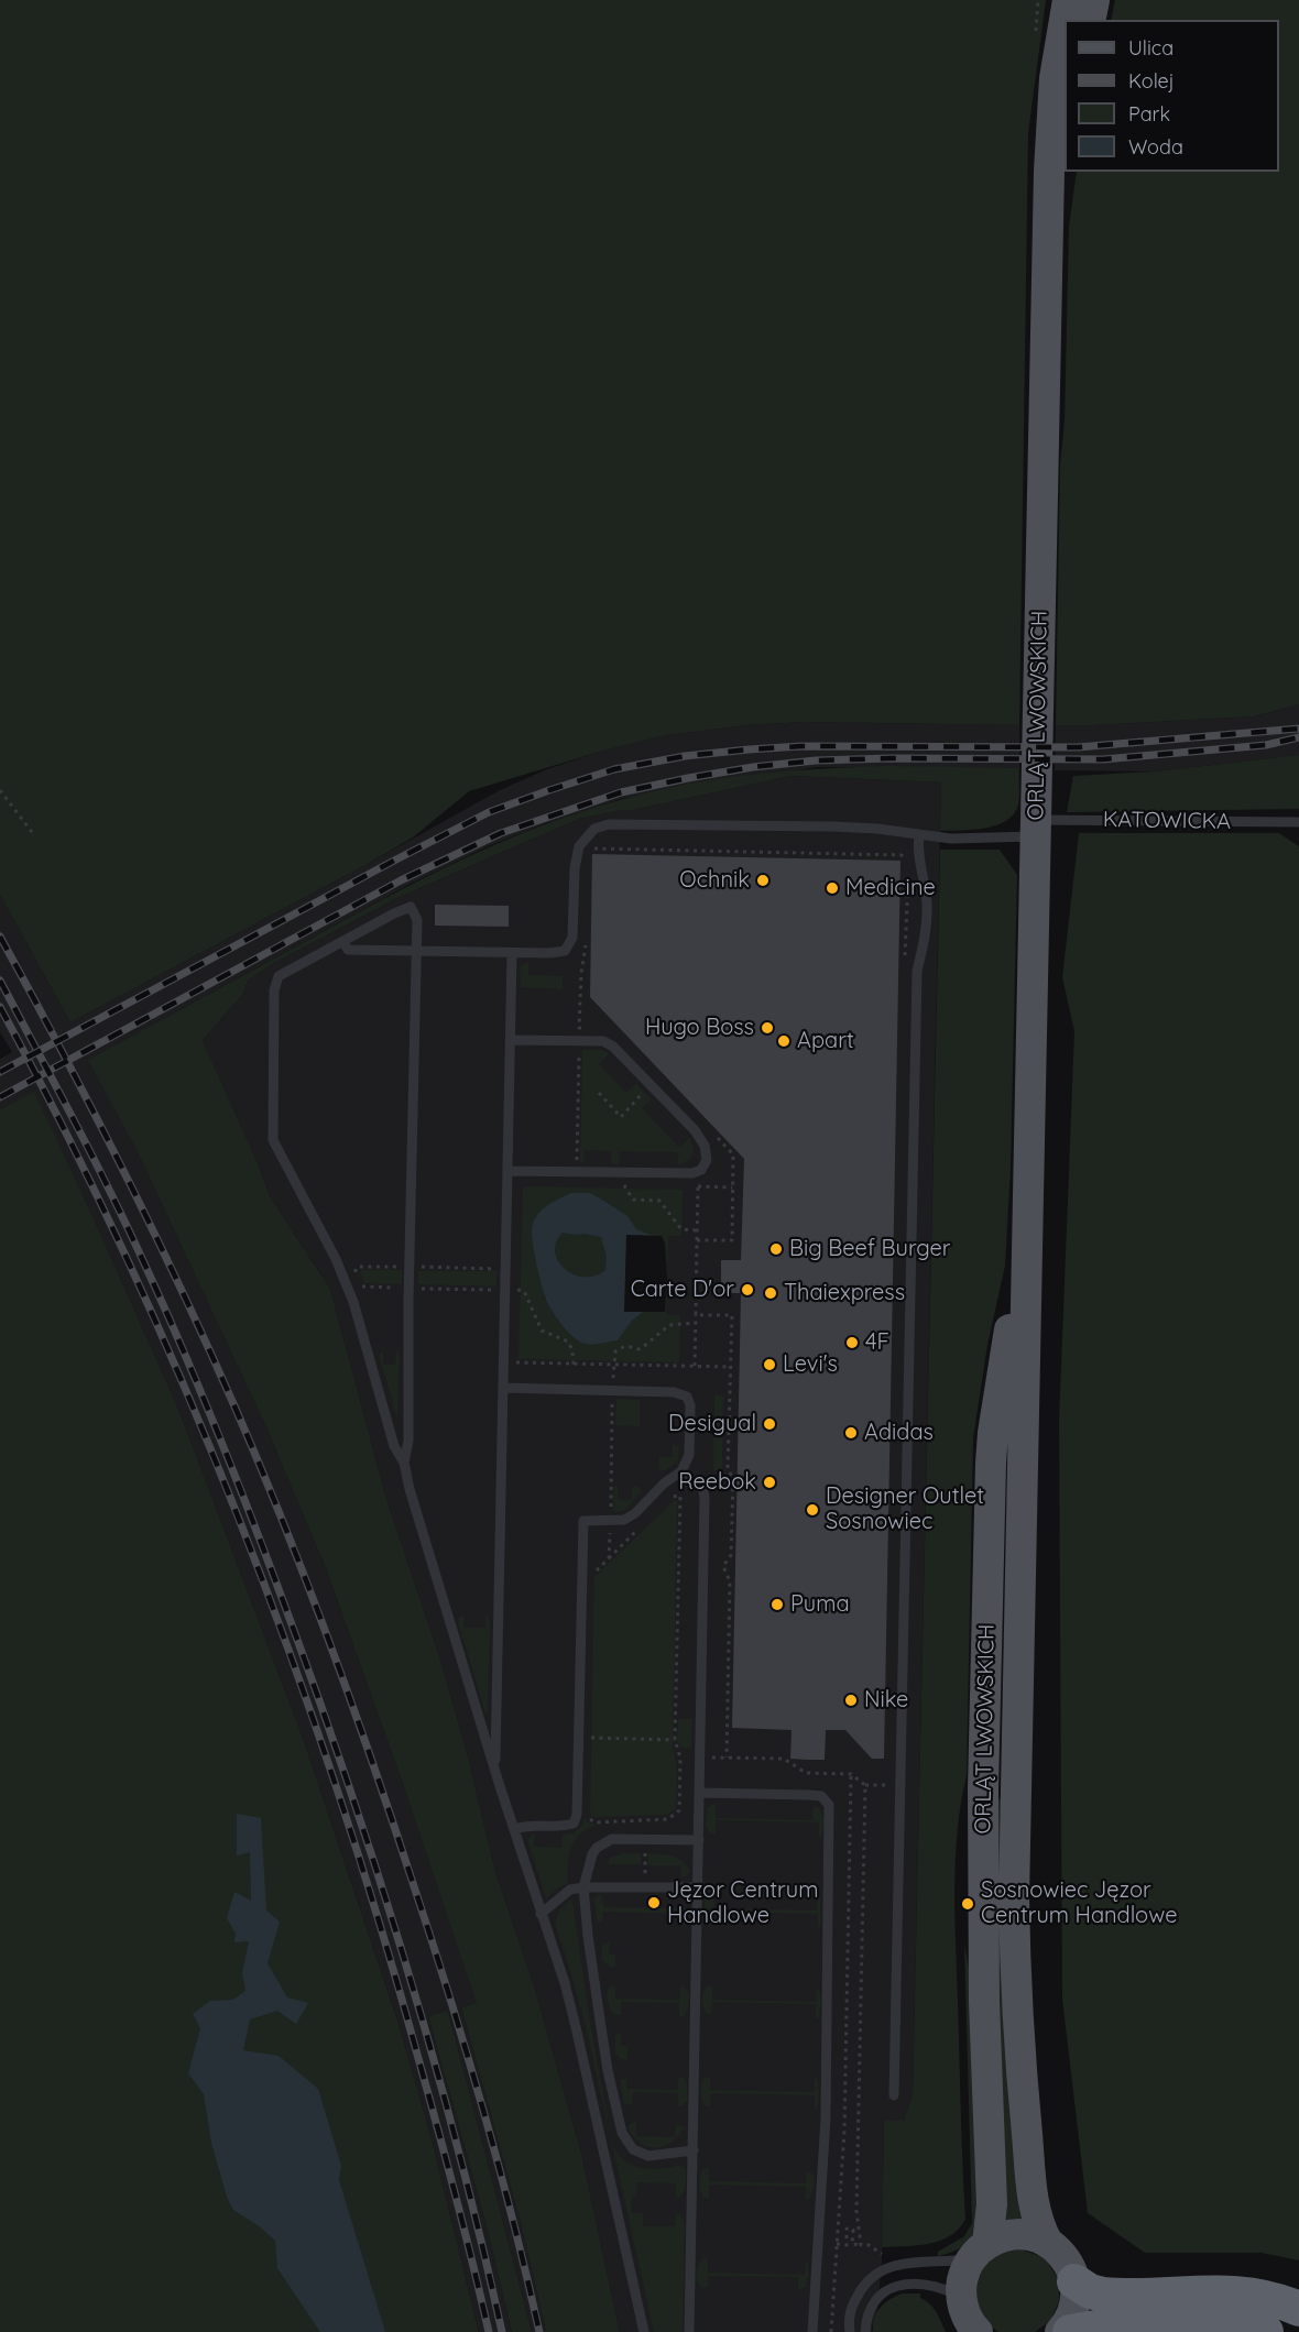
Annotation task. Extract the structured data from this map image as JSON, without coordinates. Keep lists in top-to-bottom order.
{
  "streets": {
    "main road": ["ORLĄT LWOWSKICH"],
    "lane": ["KATOWICKA"]
  },
  "crossings": [
    ["ORLĄT LWOWSKICH", "KATOWICKA"]
  ],
  "places": [
    "Ochnik",
    "Medicine",
    "Hugo Boss",
    "Apart",
    "Big Beef Burger",
    "Carte D'or",
    "Thaiexpress",
    "4F",
    "Levi's",
    "Desigual",
    "Adidas",
    "Reebok",
    "Designer Outlet Sosnowiec",
    "Puma",
    "Nike",
    "Jęzor Centrum Handlowe",
    "Sosnowiec Jęzor Centrum Handlowe"
  ],
  "legend": [
    "Ulica",
    "Kolej",
    "Park",
    "Woda"
  ]
}
